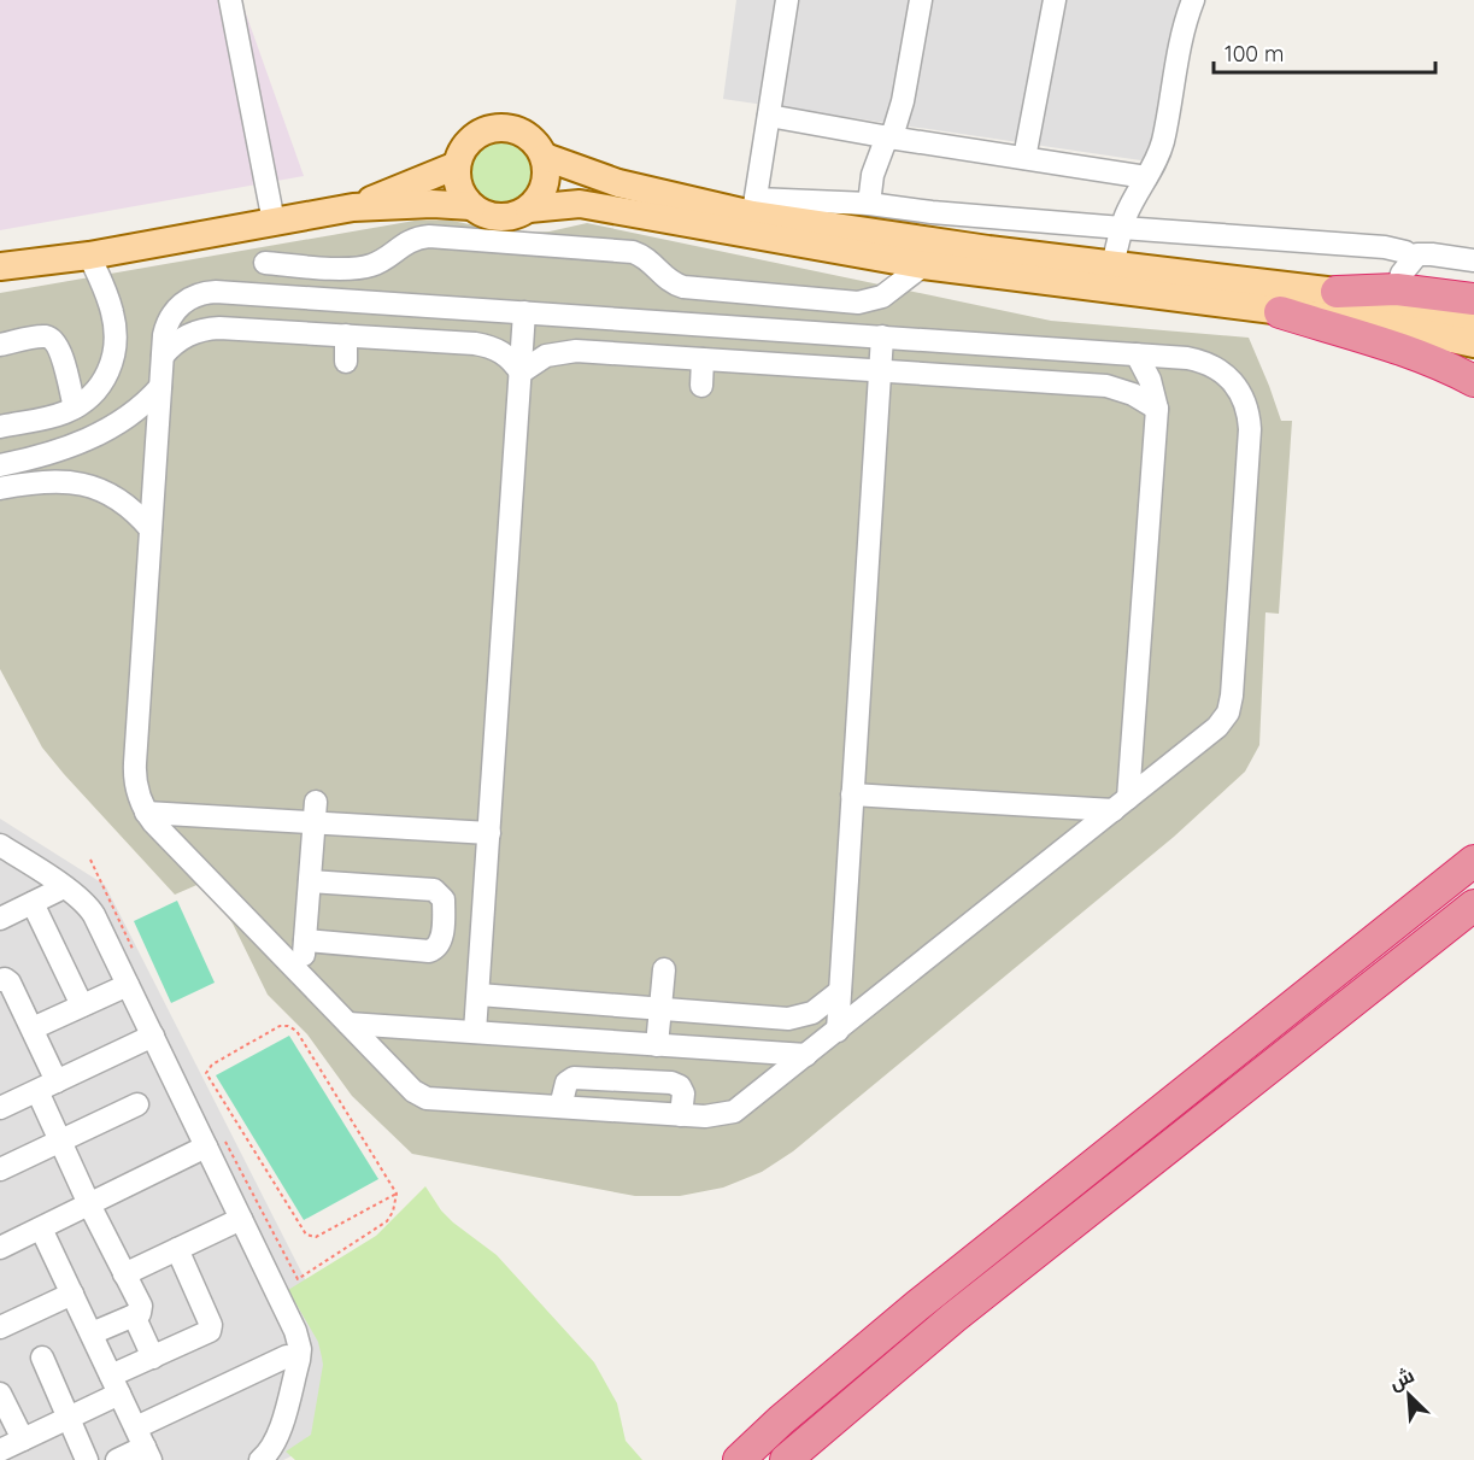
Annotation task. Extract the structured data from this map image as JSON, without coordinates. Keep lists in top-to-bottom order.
{
  "scale_bar": "100 m",
  "north": "top left"
}
